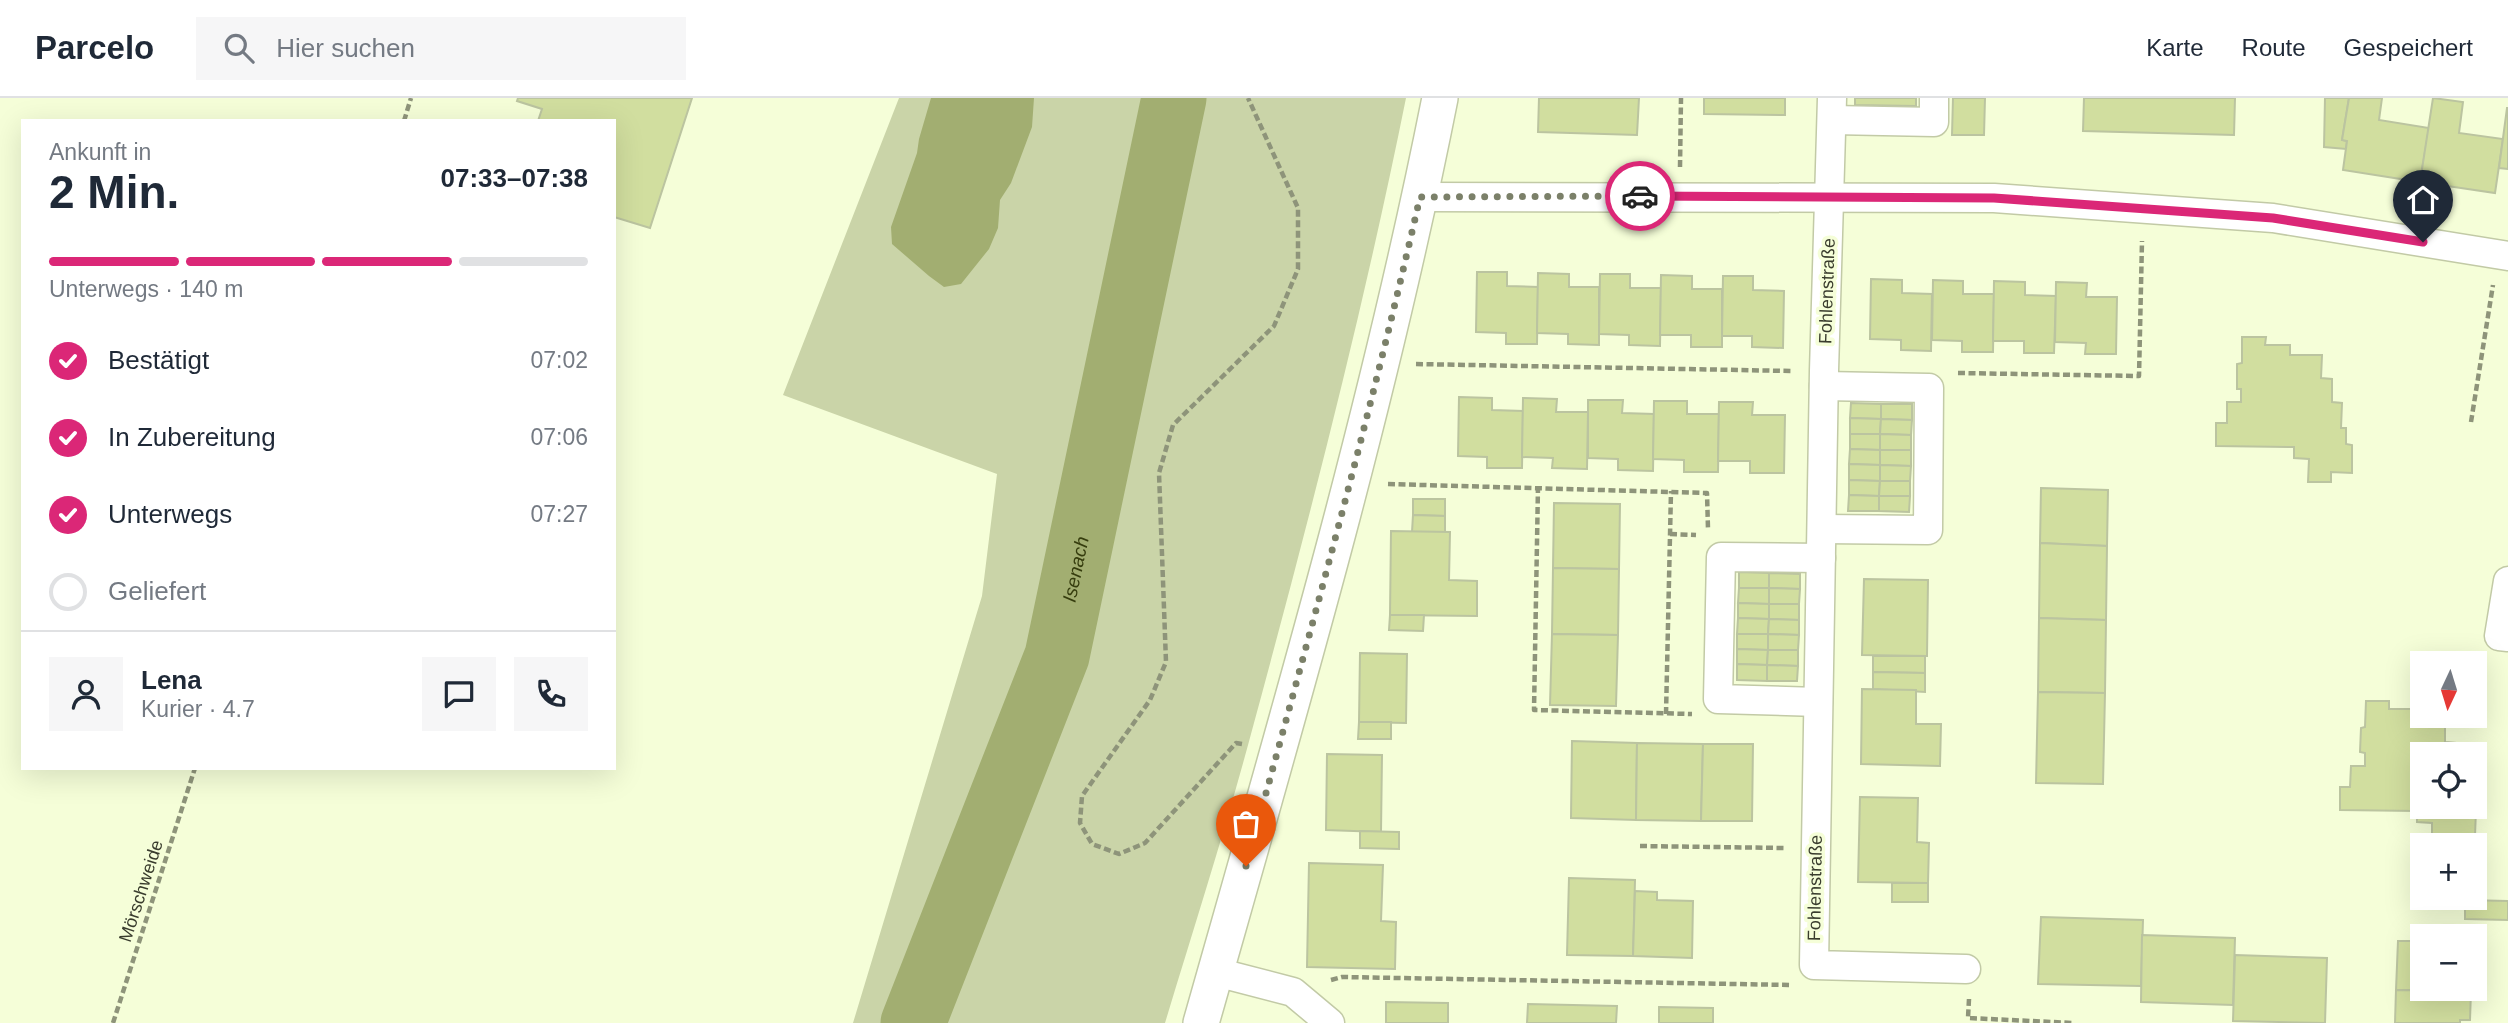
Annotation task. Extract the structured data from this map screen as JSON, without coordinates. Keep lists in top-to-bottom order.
{
  "streets": {
    "street": ["Fohlenstraße"],
    "path": ["Mörschweide"]
  },
  "water": ["Isenach"],
  "north": "bottom",
  "page": {
    "header": "Parcelo",
    "search": "Hier suchen",
    "nav": ["Karte", "Route", "Gespeichert"],
    "heading": ["2 Min.", "Ankunft in", "07:33–07:38"],
    "panel": ["Lena", "Kurier · 4.7"],
    "bar": "Unterwegs · 140 m",
    "list": [
      ["Bestätigt", "07:02"],
      ["In Zubereitung", "07:06"],
      ["Unterwegs", "07:27"],
      "Geliefert"
    ],
    "map_buttons": ["+", "−"]
  }
}
